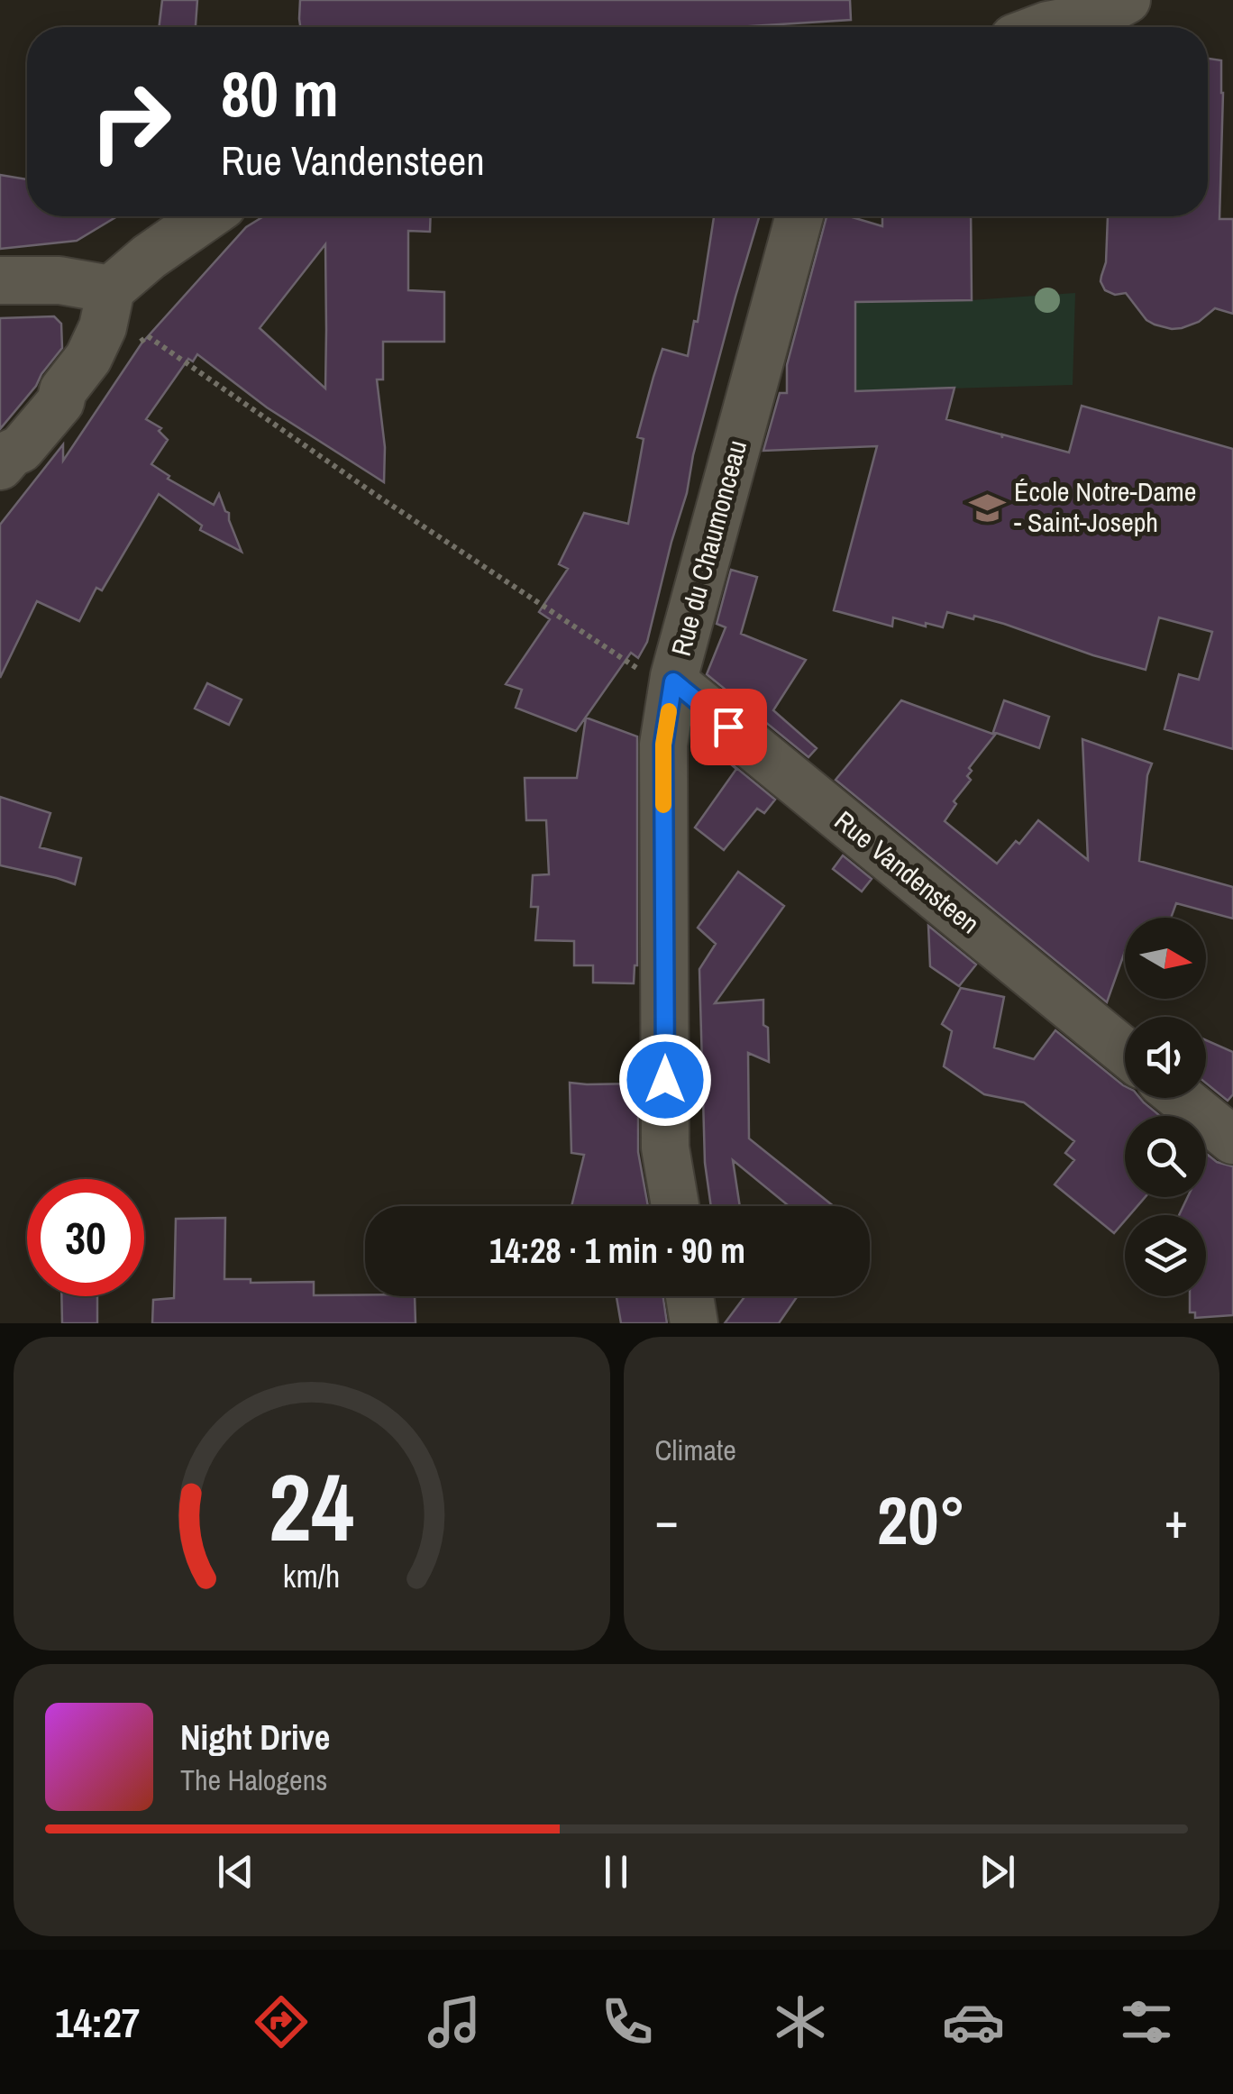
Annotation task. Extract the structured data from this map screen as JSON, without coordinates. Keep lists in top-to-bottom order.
{
  "streets": {
    "street": ["Rue du Chaumonceau", "Rue Vandensteen"]
  },
  "crossings": [
    ["Rue du Chaumonceau", "Rue Vandensteen"]
  ],
  "places": {
    "school or university": ["École Notre-Dame - Saint-Joseph"]
  },
  "north": "right",
  "page": {
    "turn": ["80 m", "Rue Vandensteen"],
    "limit": "30",
    "trip": "14:28 · 1 min · 90 m",
    "tile": "Climate",
    "heat": ["−", "20°", "+"],
    "song": ["Night Drive", "The Halogens"],
    "tabs": "14:27",
    "gauge": ["24", "km/h"]
  }
}
